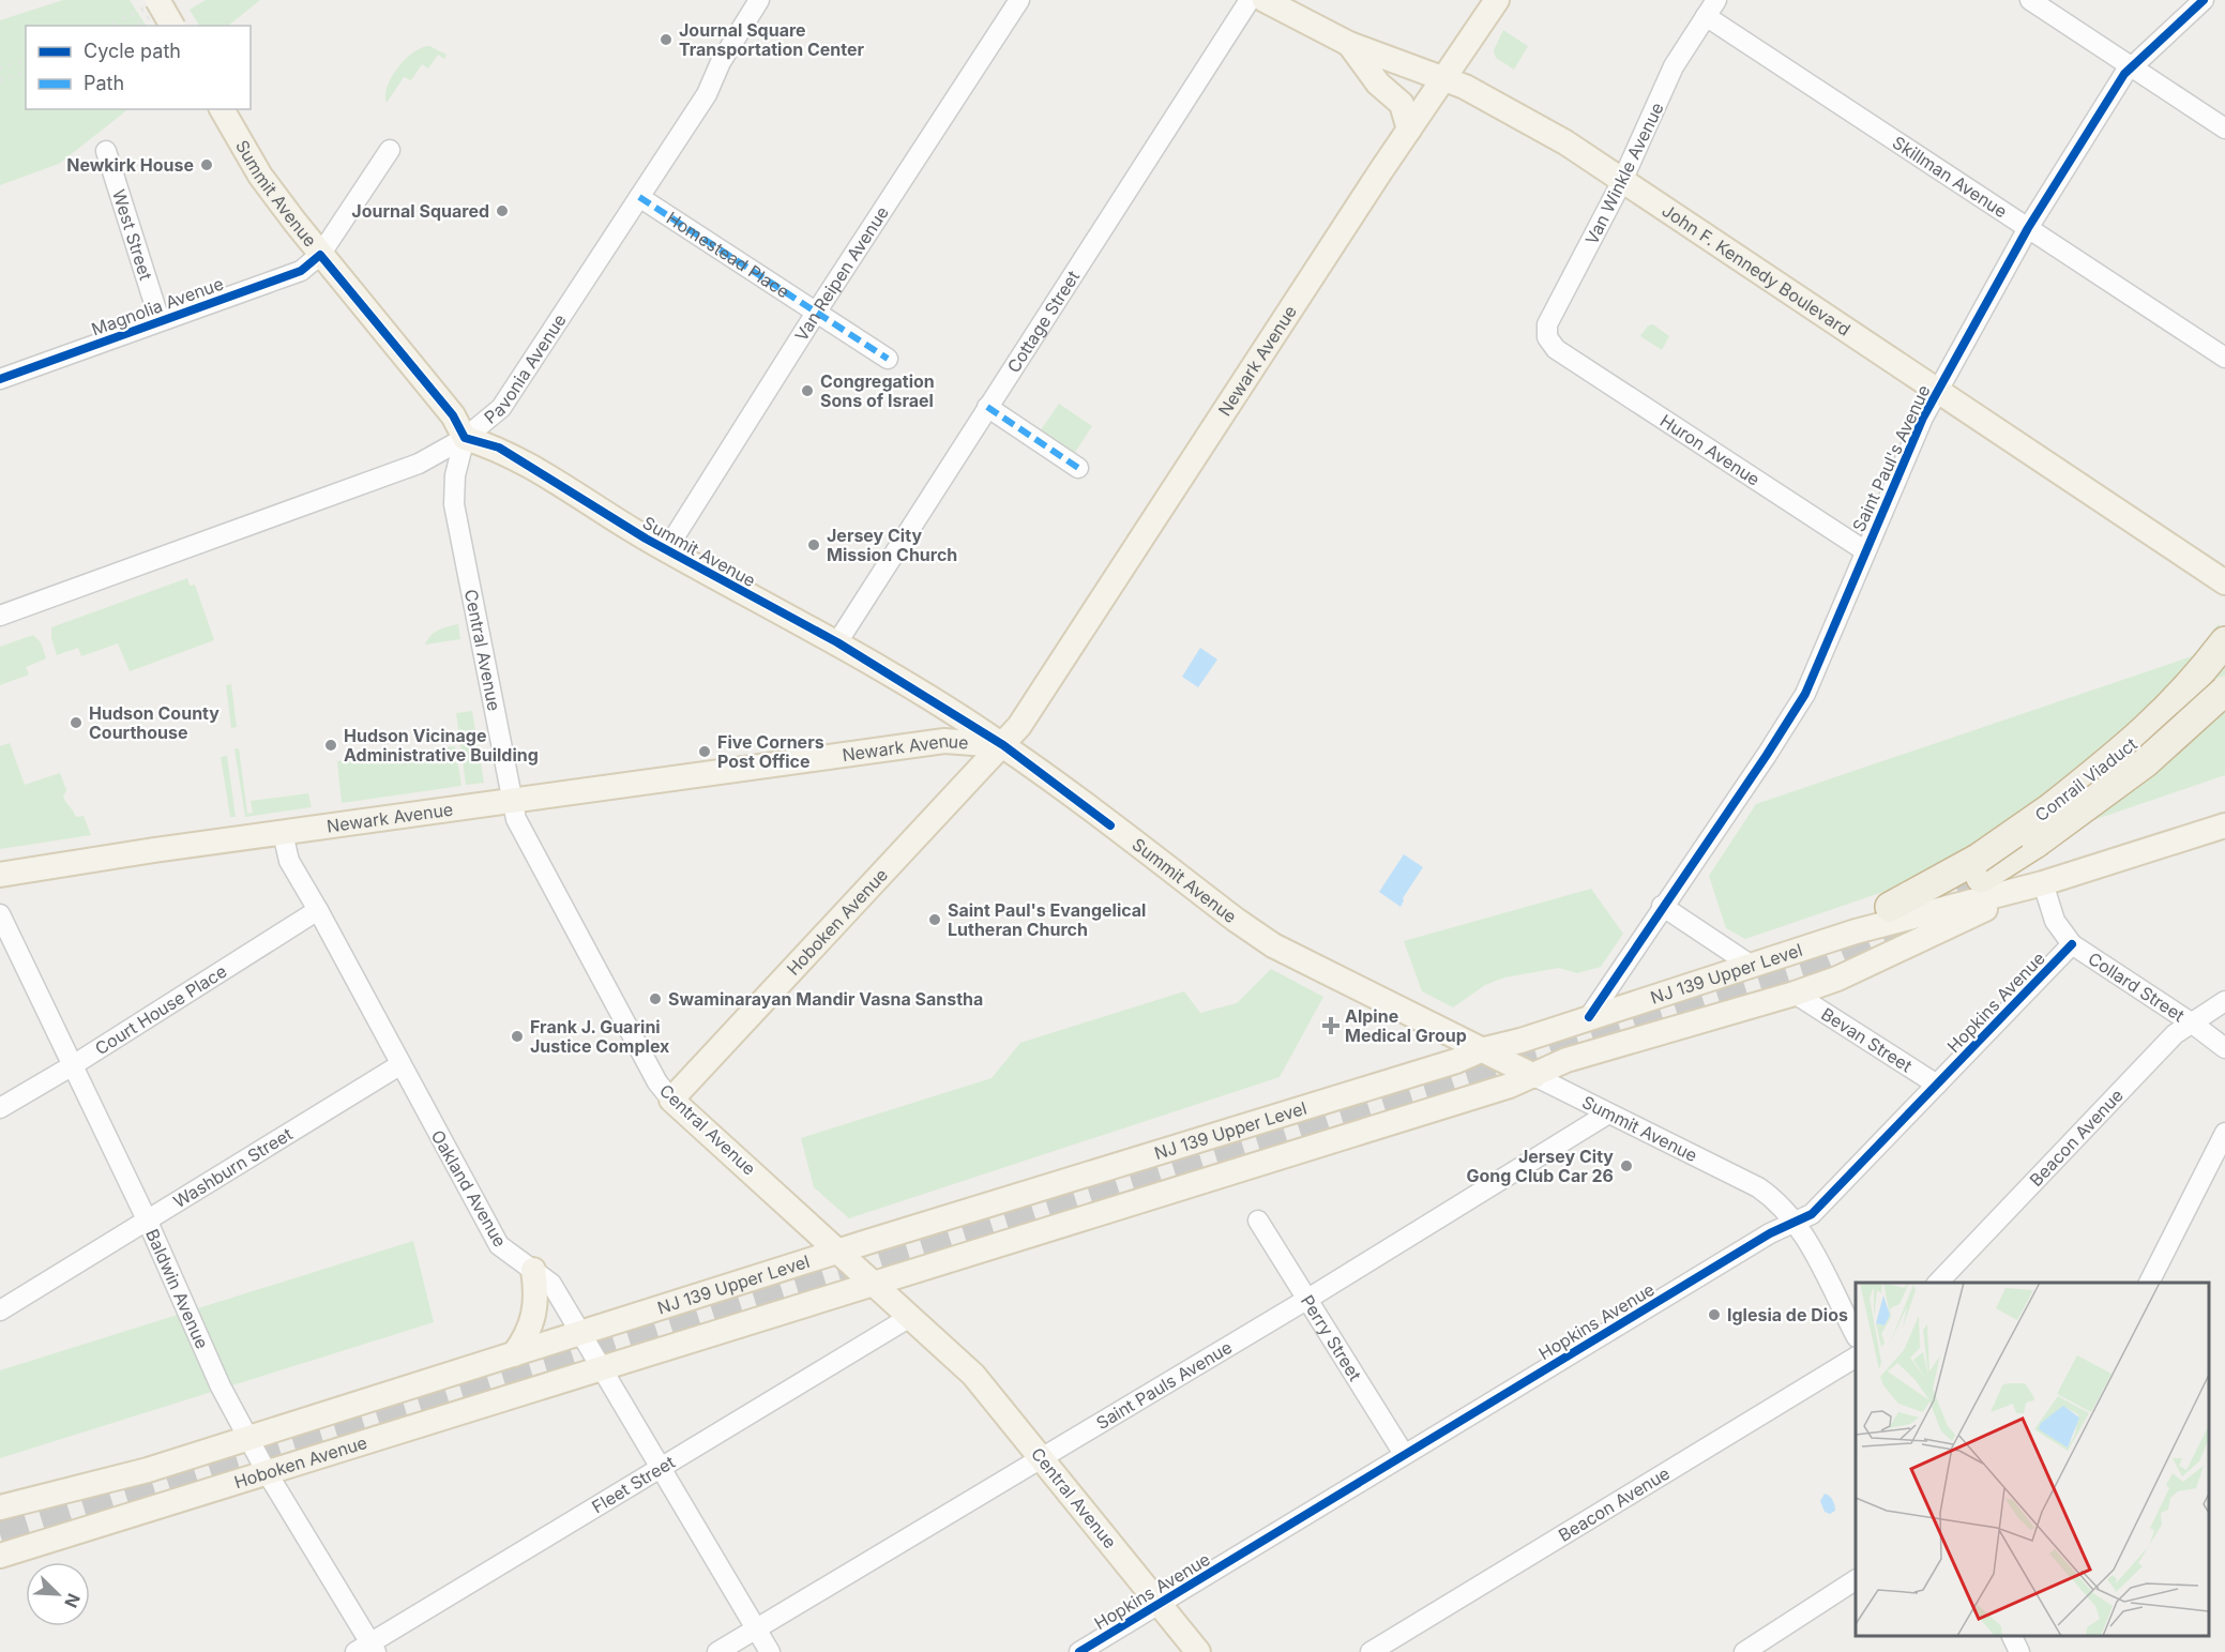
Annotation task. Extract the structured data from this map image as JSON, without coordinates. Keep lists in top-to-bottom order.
{
  "streets": {
    "highway": ["Conrail Viaduct"],
    "main road": [
      "Summit Avenue",
      "John F. Kennedy Boulevard",
      "Newark Avenue",
      "Central Avenue",
      "Hoboken Avenue",
      "NJ 139 Upper Level"
    ],
    "street": [
      "Van Winkle Avenue",
      "Skillman Avenue",
      "West Street",
      "Homestead Place",
      "Van Reipen Avenue",
      "Magnolia Avenue",
      "Cottage Street",
      "Pavonia Avenue",
      "Huron Avenue",
      "Saint Paul's Avenue",
      "Collard Street",
      "Hopkins Avenue",
      "Court House Place",
      "Bevan Street",
      "Beacon Avenue",
      "Washburn Street",
      "Oakland Avenue",
      "Baldwin Avenue",
      "Perry Street",
      "Saint Pauls Avenue",
      "Fleet Street"
    ]
  },
  "crossings": [
    ["Van Winkle Avenue", "Skillman Avenue"],
    ["Van Winkle Avenue", "John F. Kennedy Boulevard"],
    ["Van Winkle Avenue", "Huron Avenue"],
    ["Skillman Avenue", "Saint Paul's Avenue"],
    ["Summit Avenue", "Van Reipen Avenue"],
    ["Summit Avenue", "Magnolia Avenue"],
    ["Summit Avenue", "Cottage Street"],
    ["Summit Avenue", "Newark Avenue"],
    ["Summit Avenue", "Pavonia Avenue"],
    ["Summit Avenue", "Central Avenue"],
    ["Summit Avenue", "Hoboken Avenue"],
    ["Summit Avenue", "NJ 139 Upper Level"],
    ["Summit Avenue", "Hopkins Avenue"],
    ["Summit Avenue", "Saint Pauls Avenue"],
    ["West Street", "Magnolia Avenue"],
    ["Homestead Place", "Van Reipen Avenue"],
    ["Homestead Place", "Pavonia Avenue"],
    ["John F. Kennedy Boulevard", "Newark Avenue"],
    ["John F. Kennedy Boulevard", "Saint Paul's Avenue"],
    ["Newark Avenue", "Central Avenue"],
    ["Newark Avenue", "Hoboken Avenue"],
    ["Newark Avenue", "Oakland Avenue"],
    ["Pavonia Avenue", "Central Avenue"],
    ["Huron Avenue", "Saint Paul's Avenue"],
    ["Saint Paul's Avenue", "NJ 139 Upper Level"],
    ["Central Avenue", "Hoboken Avenue"],
    ["Central Avenue", "NJ 139 Upper Level"],
    ["Central Avenue", "Hopkins Avenue"],
    ["Central Avenue", "Saint Pauls Avenue"],
    ["Central Avenue", "Fleet Street"],
    ["Hoboken Avenue", "NJ 139 Upper Level"],
    ["Hoboken Avenue", "Oakland Avenue"],
    ["Hoboken Avenue", "Baldwin Avenue"],
    ["NJ 139 Upper Level", "Collard Street"],
    ["NJ 139 Upper Level", "Bevan Street"],
    ["NJ 139 Upper Level", "Oakland Avenue"],
    ["NJ 139 Upper Level", "Baldwin Avenue"],
    ["Collard Street", "Hopkins Avenue"],
    ["Collard Street", "Beacon Avenue"],
    ["Hopkins Avenue", "Bevan Street"],
    ["Hopkins Avenue", "Perry Street"],
    ["Court House Place", "Oakland Avenue"],
    ["Court House Place", "Baldwin Avenue"],
    ["Washburn Street", "Oakland Avenue"],
    ["Washburn Street", "Baldwin Avenue"],
    ["Oakland Avenue", "Saint Pauls Avenue"],
    ["Oakland Avenue", "Fleet Street"],
    ["Baldwin Avenue", "Fleet Street"],
    ["Perry Street", "Saint Pauls Avenue"]
  ],
  "places": {
    "other": [
      "Journal Square Transportation Center",
      "Newkirk House",
      "Journal Squared",
      "Congregation Sons of Israel",
      "Jersey City Mission Church",
      "Hudson County Courthouse",
      "Hudson Vicinage Administrative Building",
      "Five Corners Post Office",
      "Saint Paul's Evangelical Lutheran Church",
      "Swaminarayan Mandir Vasna Sanstha",
      "Frank J. Guarini Justice Complex",
      "Jersey City Gong Club Car 26",
      "Iglesia de Dios"
    ],
    "health": ["Alpine Medical Group"]
  },
  "legend": ["Cycle path", "Path"],
  "north": "bottom right"
}
